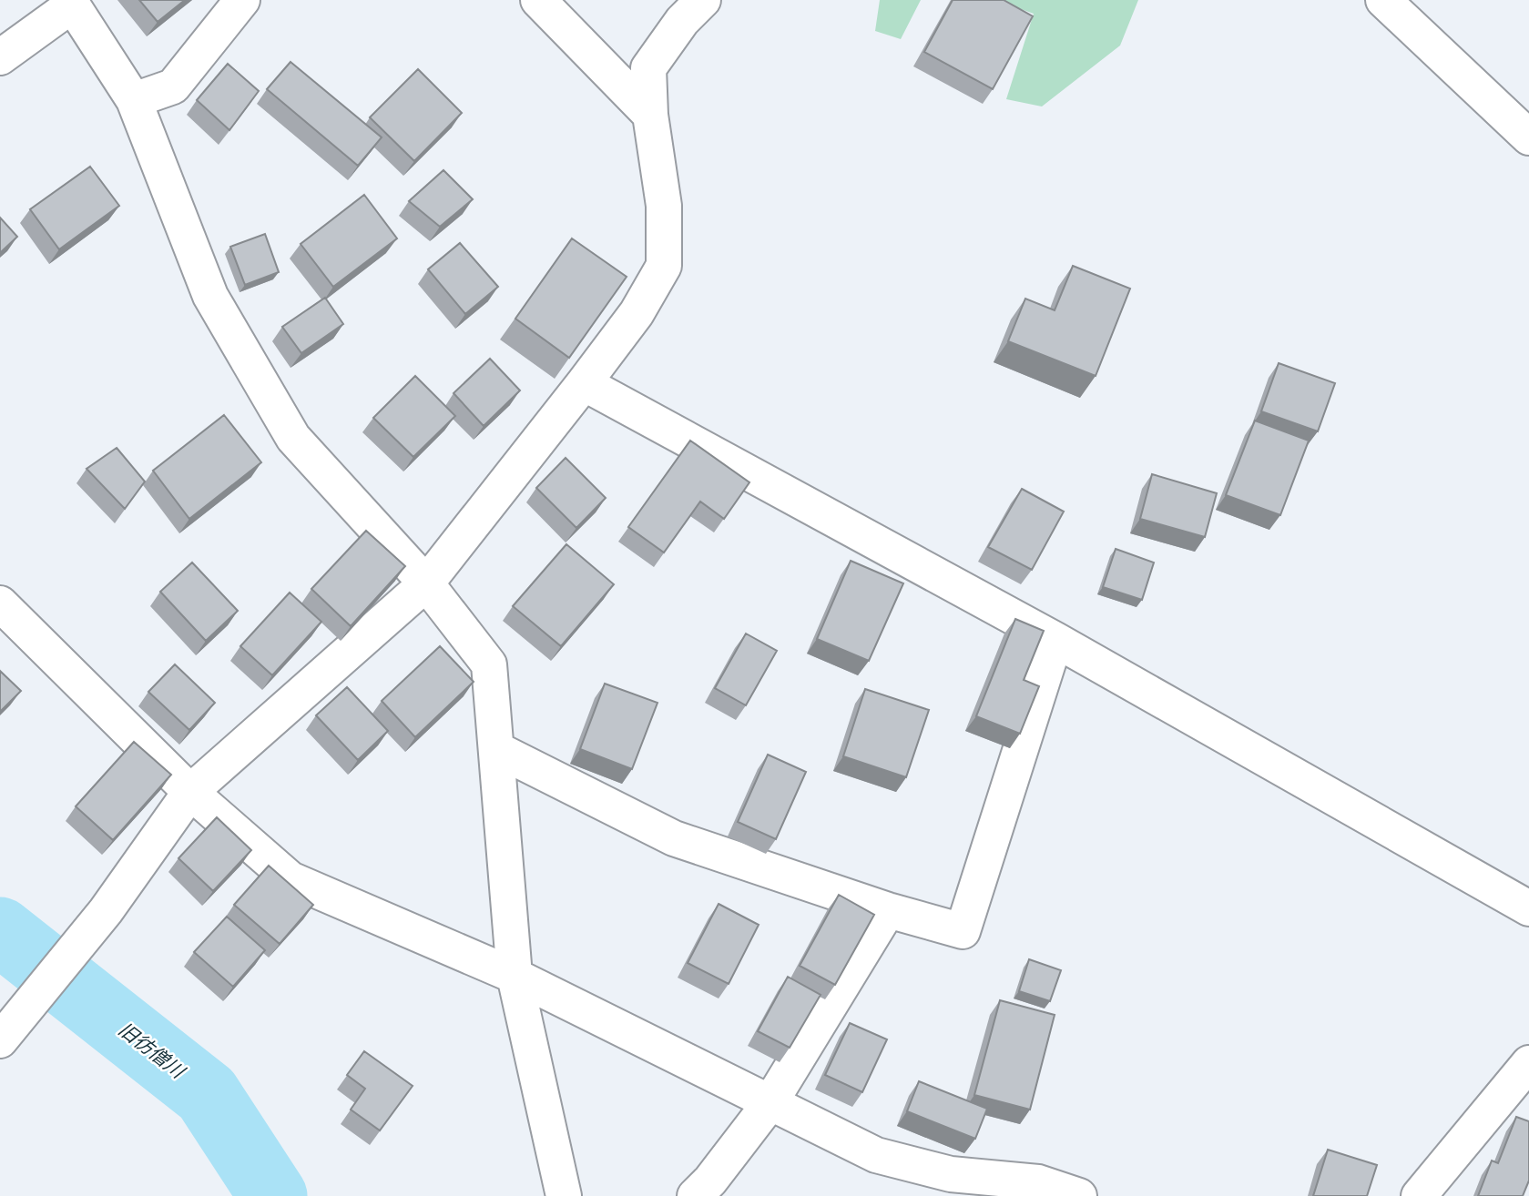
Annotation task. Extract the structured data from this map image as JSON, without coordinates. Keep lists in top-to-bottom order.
{
  "water": ["旧彷僧川"]
}
